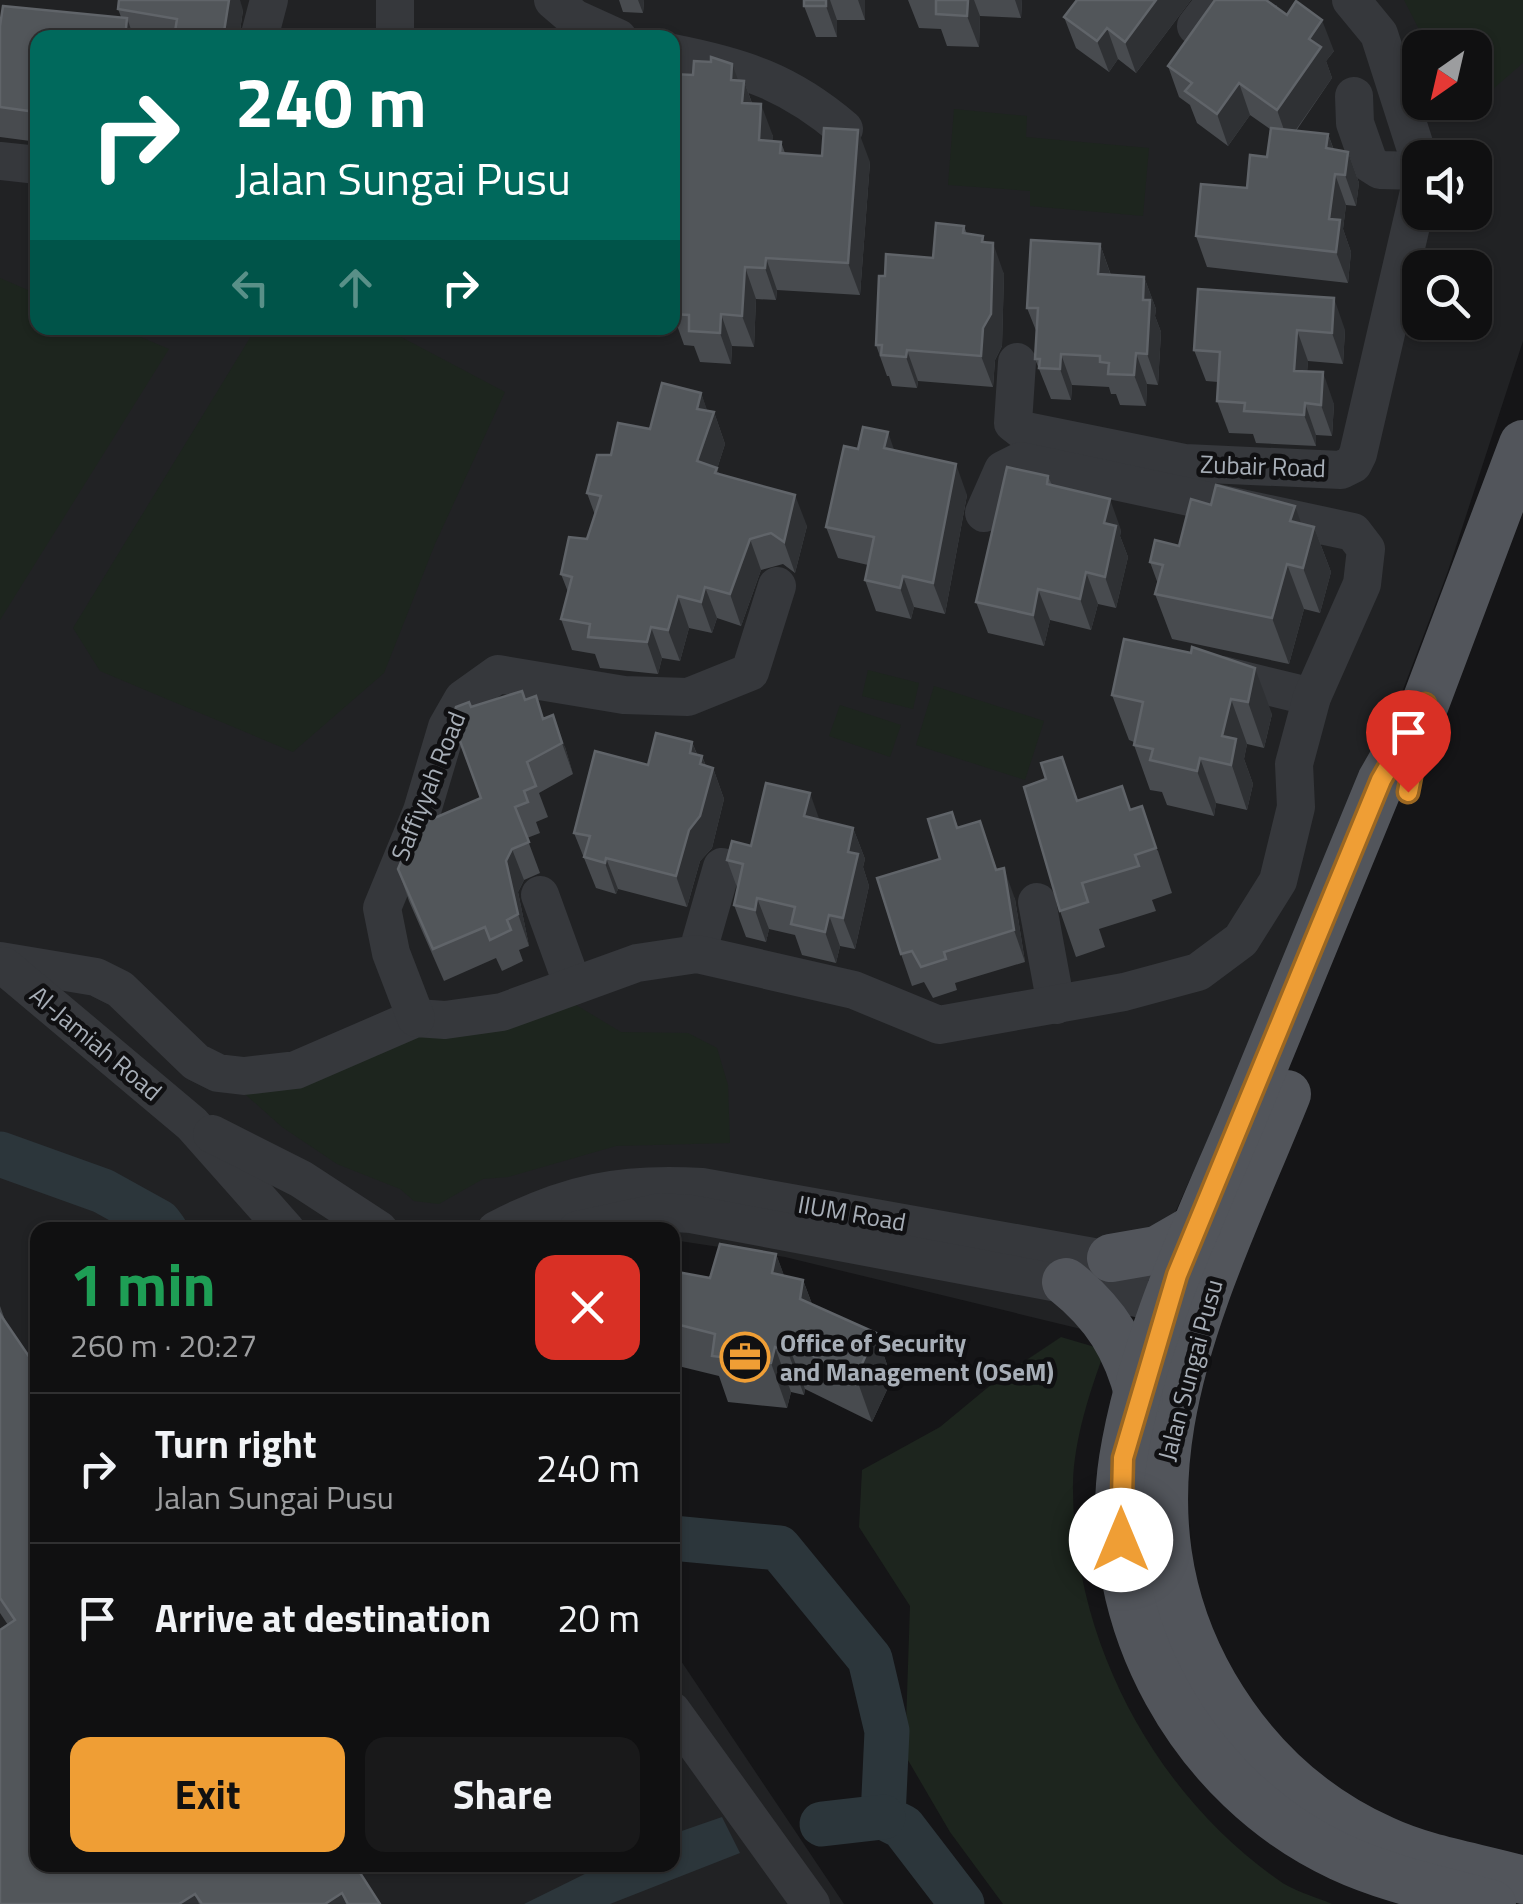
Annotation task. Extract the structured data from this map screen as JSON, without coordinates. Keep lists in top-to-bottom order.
{
  "streets": {
    "main road": ["Jalan Sungai Pusu"],
    "street": [
      "Zubair Road",
      "Saffiyyah Road",
      "Al-Jamiah Road",
      "IIUM Road"
    ]
  },
  "crossings": [
    ["IIUM Road", "Jalan Sungai Pusu"]
  ],
  "places": {
    "office": ["Office of Security and Management (OSeM)"]
  },
  "north": "bottom left",
  "page": {
    "turn": ["240 m", "Jalan Sungai Pusu"],
    "heading": ["1 min", "260 m · 20:27"],
    "list": [
      {
        "name": "Turn right",
        "note": "Jalan Sungai Pusu",
        "value": "240 m"
      },
      {
        "name": "Arrive at destination",
        "value": "20 m"
      }
    ],
    "buttons": ["Exit", "Share"]
  }
}
